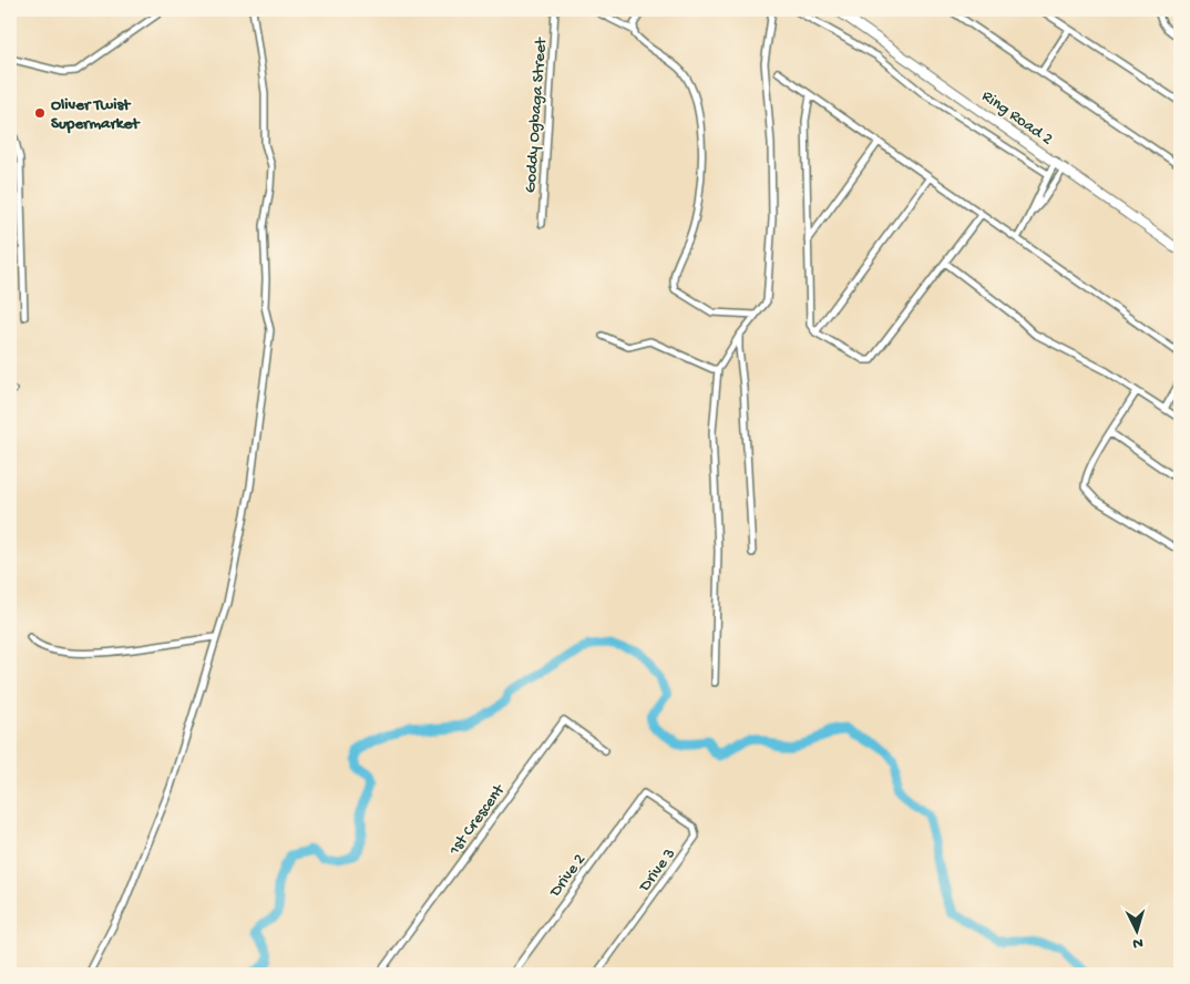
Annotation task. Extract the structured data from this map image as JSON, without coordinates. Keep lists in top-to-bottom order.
{
  "streets": {
    "main road": ["Ring Road 2"],
    "street": [
      "Goddy Ogbaga Street",
      "1st Crescent",
      "Drive 3",
      "Drive 2"
    ]
  },
  "crossings": [
    ["Drive 3", "Drive 2"]
  ],
  "places": ["Oliver Twist Supermarket"],
  "north": "bottom"
}
